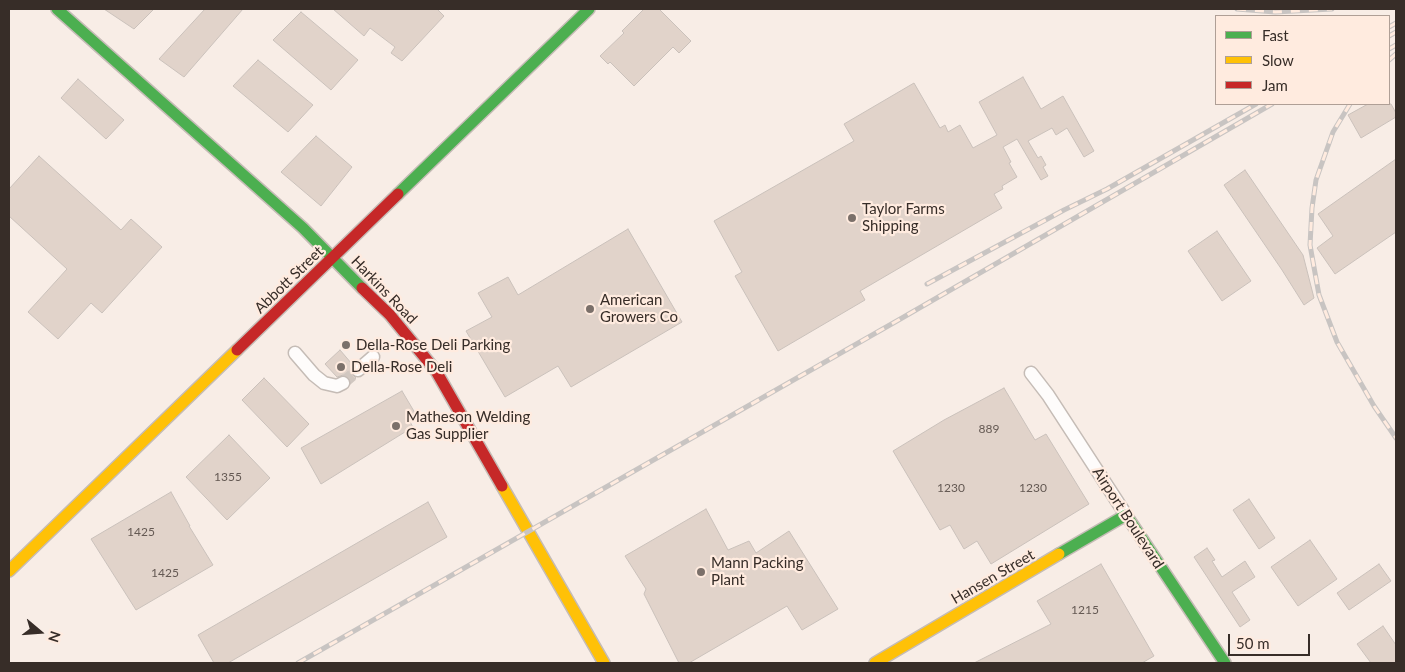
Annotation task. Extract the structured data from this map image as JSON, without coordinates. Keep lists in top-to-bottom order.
{
  "streets": {
    "street": [
      "Abbott Street",
      "Harkins Road",
      "Airport Boulevard",
      "Hansen Street"
    ]
  },
  "crossings": [
    ["Abbott Street", "Harkins Road"],
    ["Airport Boulevard", "Hansen Street"]
  ],
  "places": [
    "Taylor Farms Shipping",
    "American Growers Co",
    "Della-Rose Deli Parking",
    "Della-Rose Deli",
    "Matheson Welding Gas Supplier",
    "Mann Packing Plant"
  ],
  "house_numbers": [
    "889",
    "1355",
    "1230",
    "1230",
    "1425",
    "1425",
    "1215"
  ],
  "legend": ["Fast", "Slow", "Jam"],
  "scale_bar": "50 m",
  "north": "right"
}
